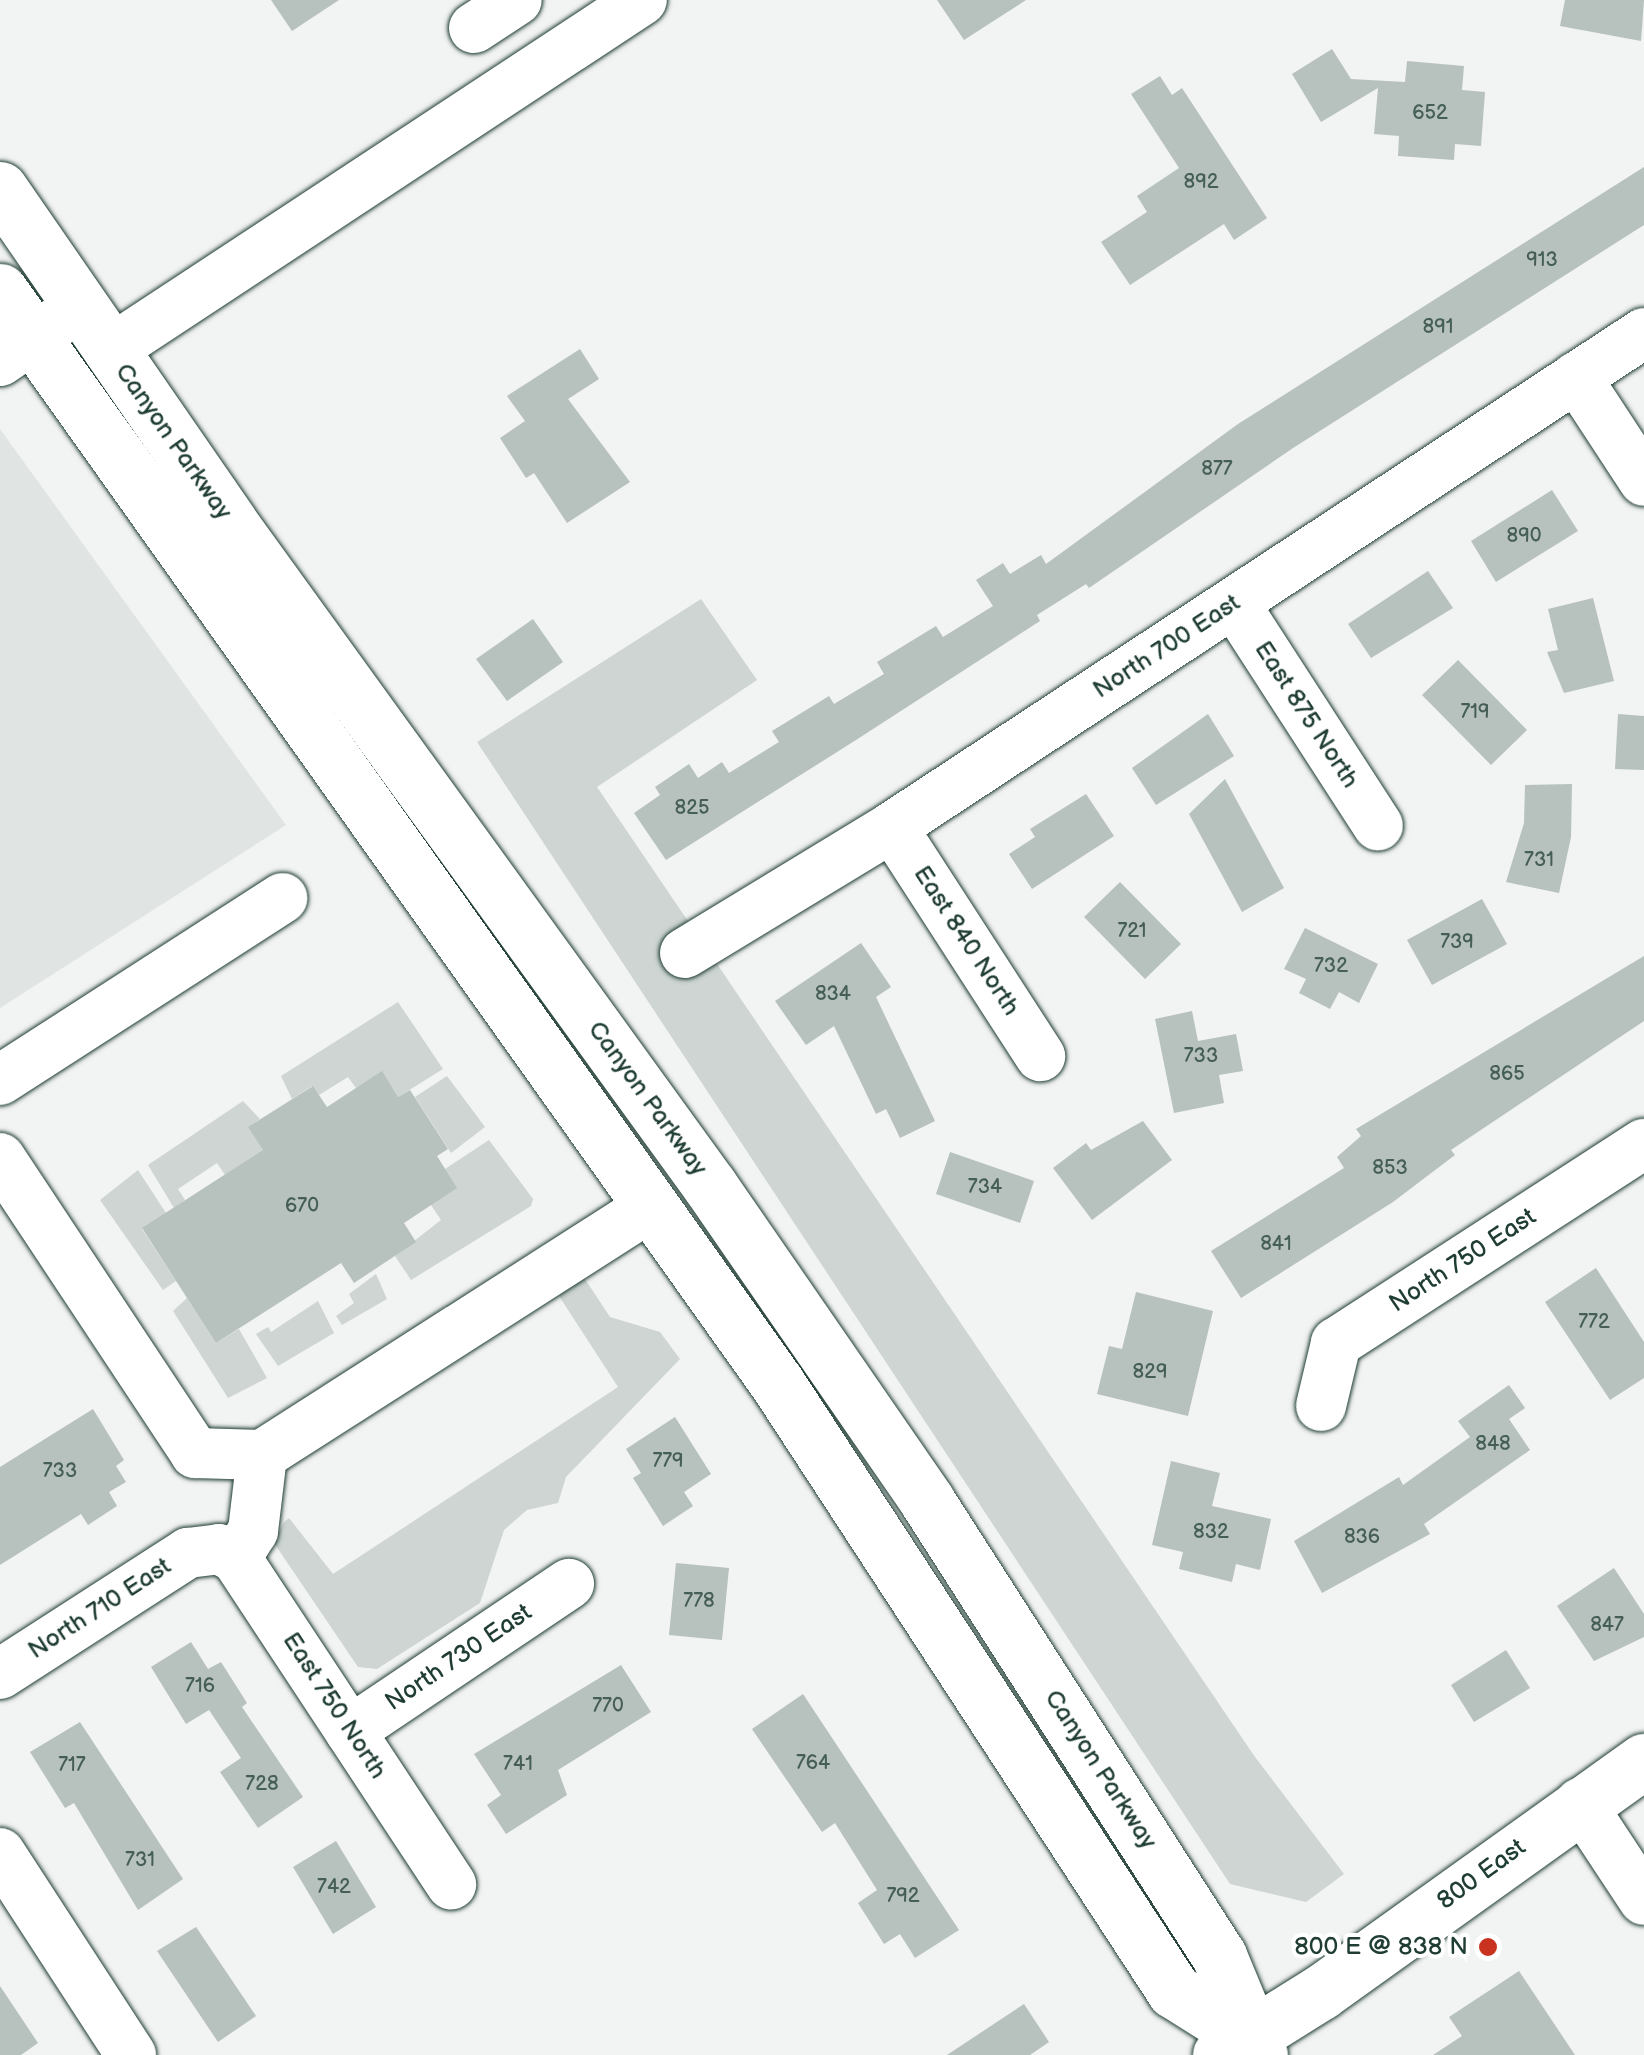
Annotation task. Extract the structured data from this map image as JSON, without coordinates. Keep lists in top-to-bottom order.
{
  "streets": {
    "main road": ["Canyon Parkway", "800 East"],
    "street": [
      "North 700 East",
      "East 875 North",
      "East 840 North",
      "North 750 East",
      "North 710 East",
      "North 730 East",
      "East 750 North"
    ]
  },
  "crossings": [
    ["Canyon Parkway", "800 East"],
    ["North 700 East", "East 875 North"],
    ["North 700 East", "East 840 North"],
    ["North 710 East", "East 750 North"],
    ["North 730 East", "East 750 North"]
  ],
  "places": ["800 E @ 838 N"],
  "house_numbers": [
    "652",
    "892",
    "913",
    "891",
    "877",
    "890",
    "719",
    "825",
    "731",
    "721",
    "739",
    "732",
    "834",
    "733",
    "865",
    "853",
    "734",
    "670",
    "841",
    "772",
    "829",
    "848",
    "779",
    "733",
    "832",
    "836",
    "778",
    "847",
    "716",
    "770",
    "764",
    "741",
    "717",
    "728",
    "731",
    "742",
    "792"
  ]
}
